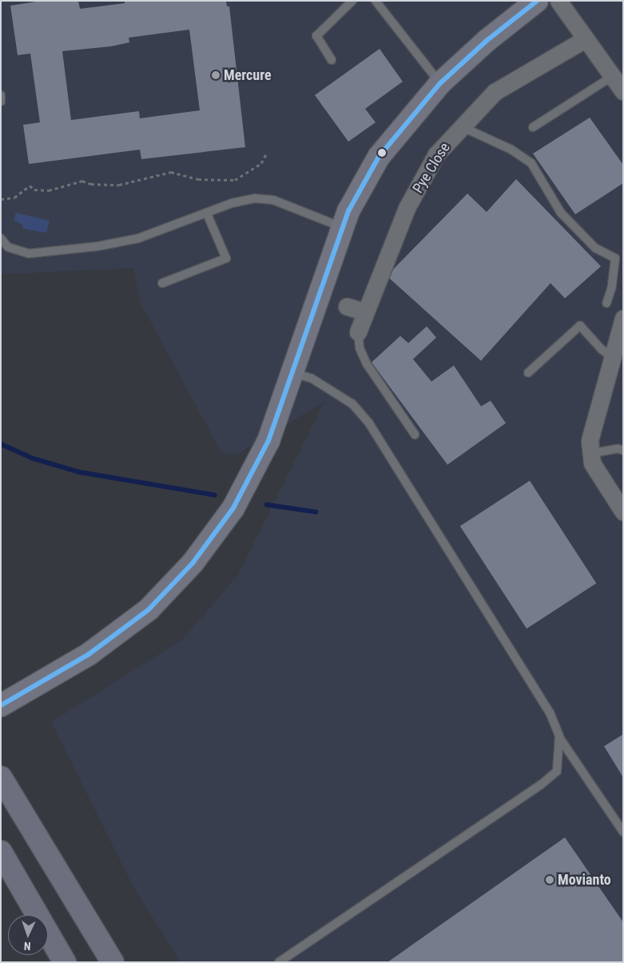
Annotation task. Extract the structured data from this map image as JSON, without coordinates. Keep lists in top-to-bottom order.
{
  "streets": {
    "street": ["Pye Close"]
  },
  "places": ["Mercure", "Movianto"],
  "north": "bottom"
}
